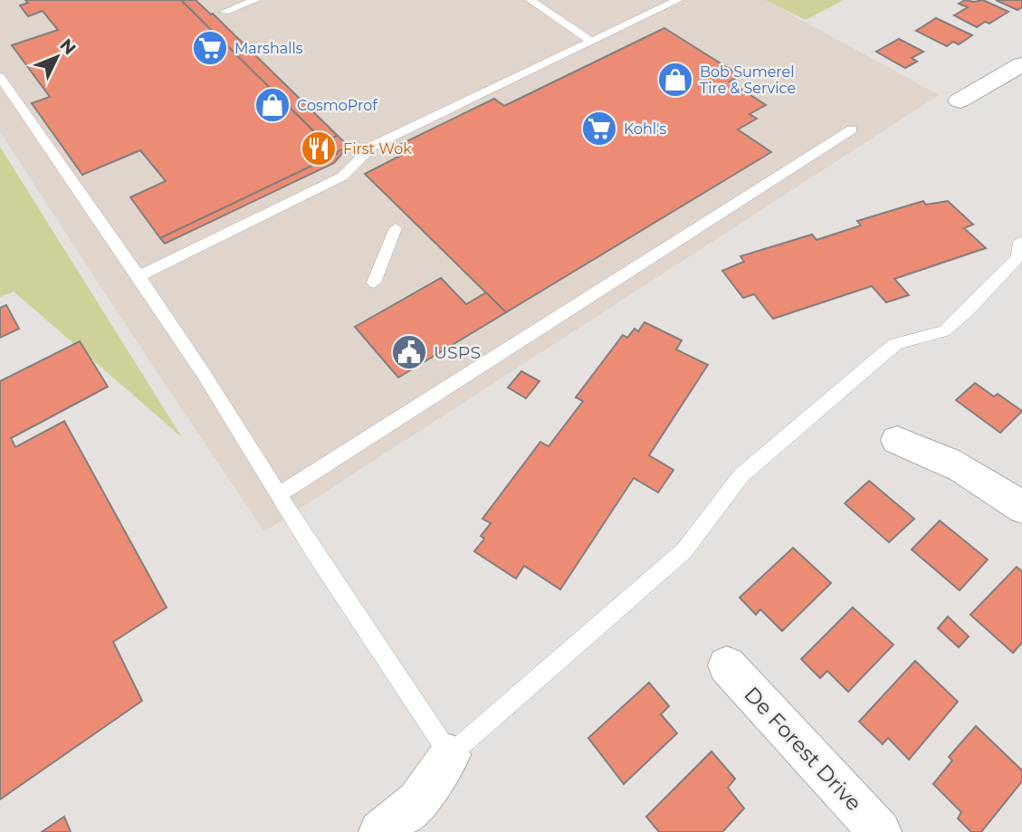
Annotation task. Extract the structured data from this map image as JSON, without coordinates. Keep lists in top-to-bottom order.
{
  "streets": {
    "street": ["De Forest Drive"]
  },
  "places": {
    "supermarket": ["Marshalls", "Kohl's"],
    "shop": ["Bob Sumerel Tire & Service", "CosmoProf"],
    "restaurant": ["First Wok"],
    "public building": ["USPS"]
  },
  "north": "top right"
}
